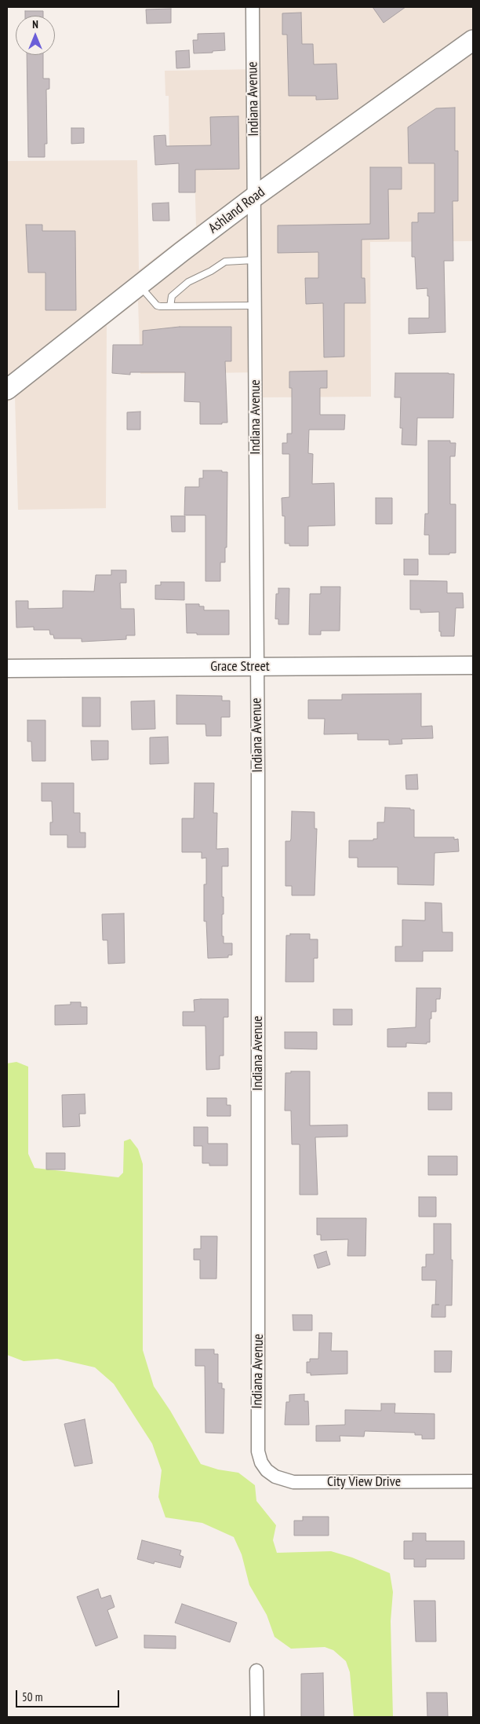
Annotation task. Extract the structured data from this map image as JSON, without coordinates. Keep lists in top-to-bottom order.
{
  "streets": {
    "main road": ["Ashland Road"],
    "street": ["Indiana Avenue", "Grace Street", "City View Drive"]
  },
  "crossings": [
    ["Indiana Avenue", "Ashland Road"],
    ["Indiana Avenue", "Grace Street"],
    ["Indiana Avenue", "City View Drive"]
  ],
  "scale_bar": "50 m",
  "north": "top"
}
